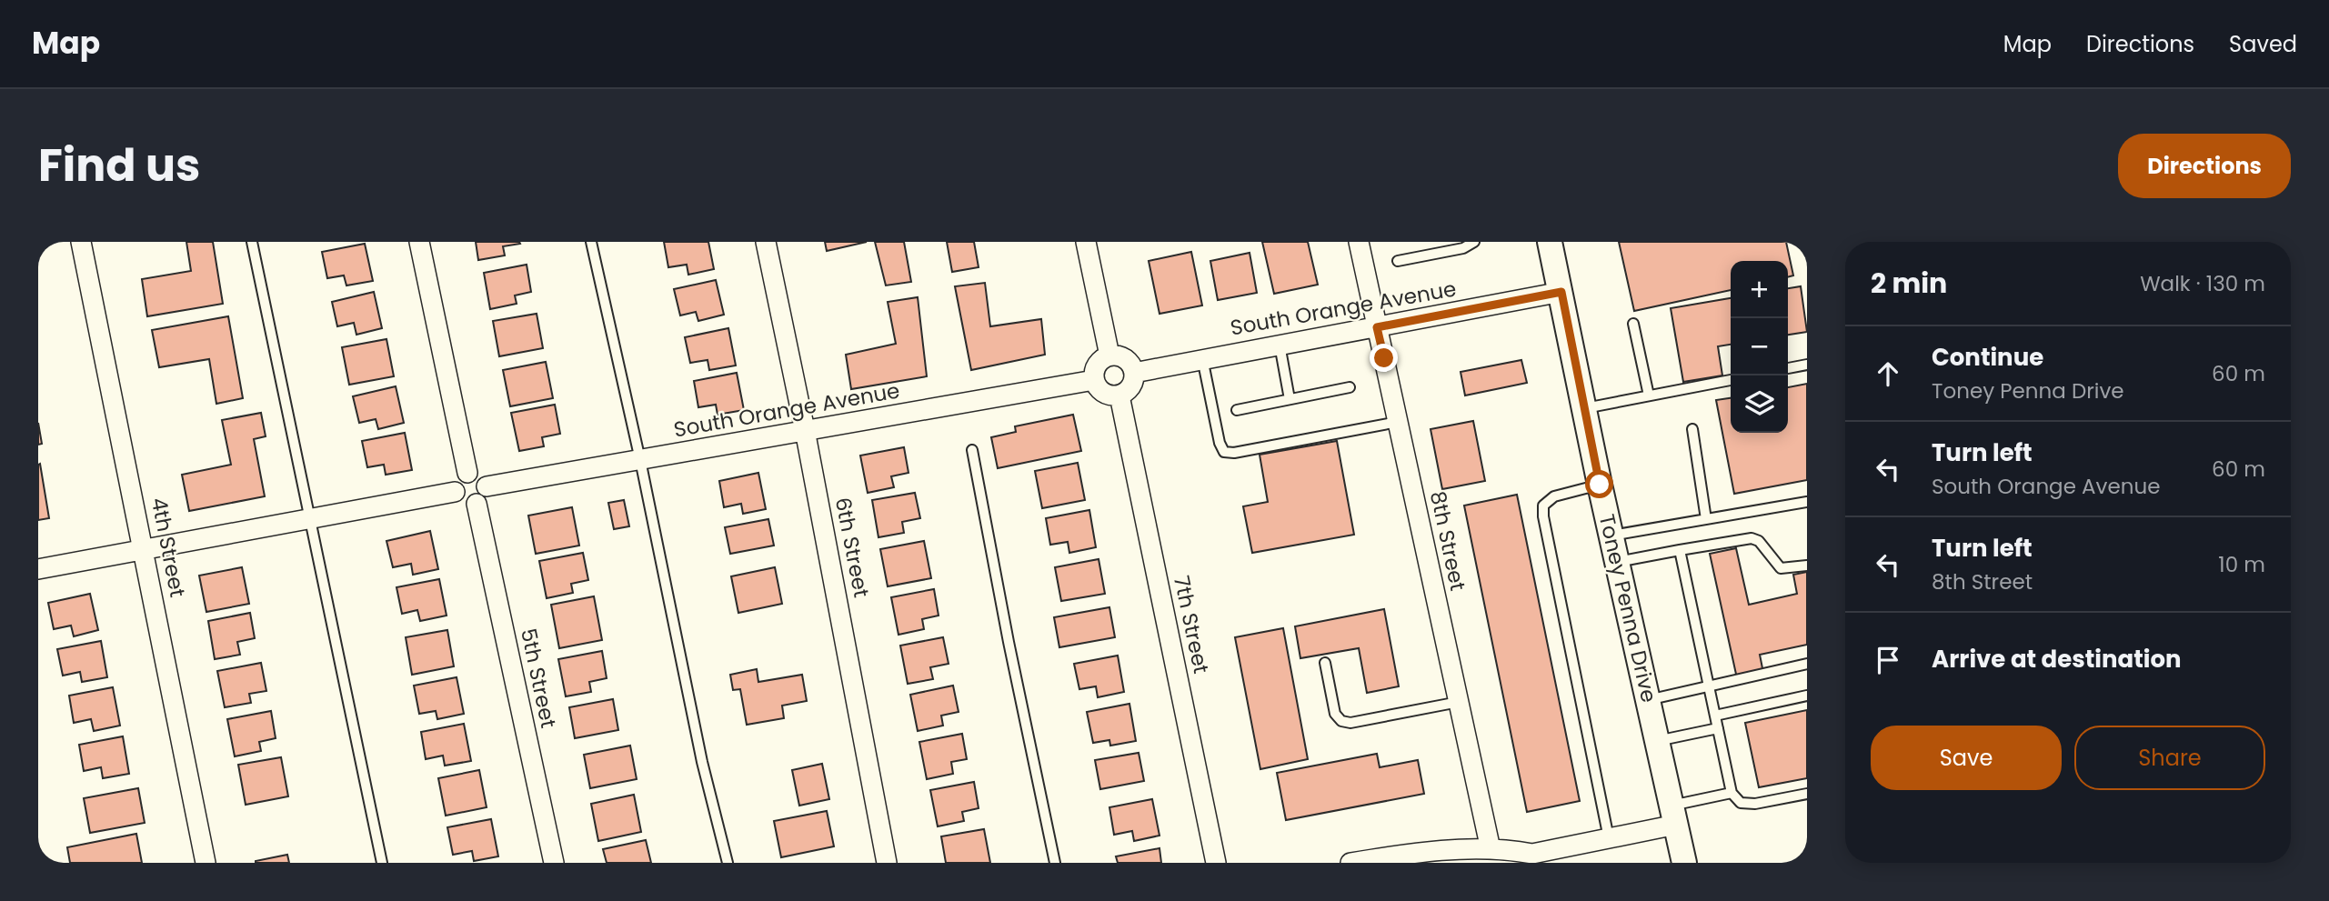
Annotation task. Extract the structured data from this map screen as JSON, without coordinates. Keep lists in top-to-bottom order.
{
  "streets": {
    "street": [
      "South Orange Avenue",
      "8th Street",
      "4th Street",
      "6th Street",
      "Toney Penna Drive",
      "7th Street",
      "5th Street"
    ]
  },
  "crossings": [
    ["South Orange Avenue", "8th Street"],
    ["South Orange Avenue", "6th Street"],
    ["South Orange Avenue", "Toney Penna Drive"],
    ["South Orange Avenue", "7th Street"],
    ["South Orange Avenue", "5th Street"]
  ],
  "page": {
    "header": "Map",
    "nav": ["Map", "Directions", "Saved"],
    "title": "Find us",
    "buttons": [
      "Directions",
      ["Save", "Share"]
    ],
    "heading": ["2 min", "Walk · 130 m"],
    "map_buttons": ["+", "−"],
    "list": [
      ["Continue", "Toney Penna Drive", "60 m"],
      ["Turn left", "South Orange Avenue", "60 m"],
      ["Turn left", "8th Street", "10 m"],
      "Arrive at destination"
    ]
  }
}
